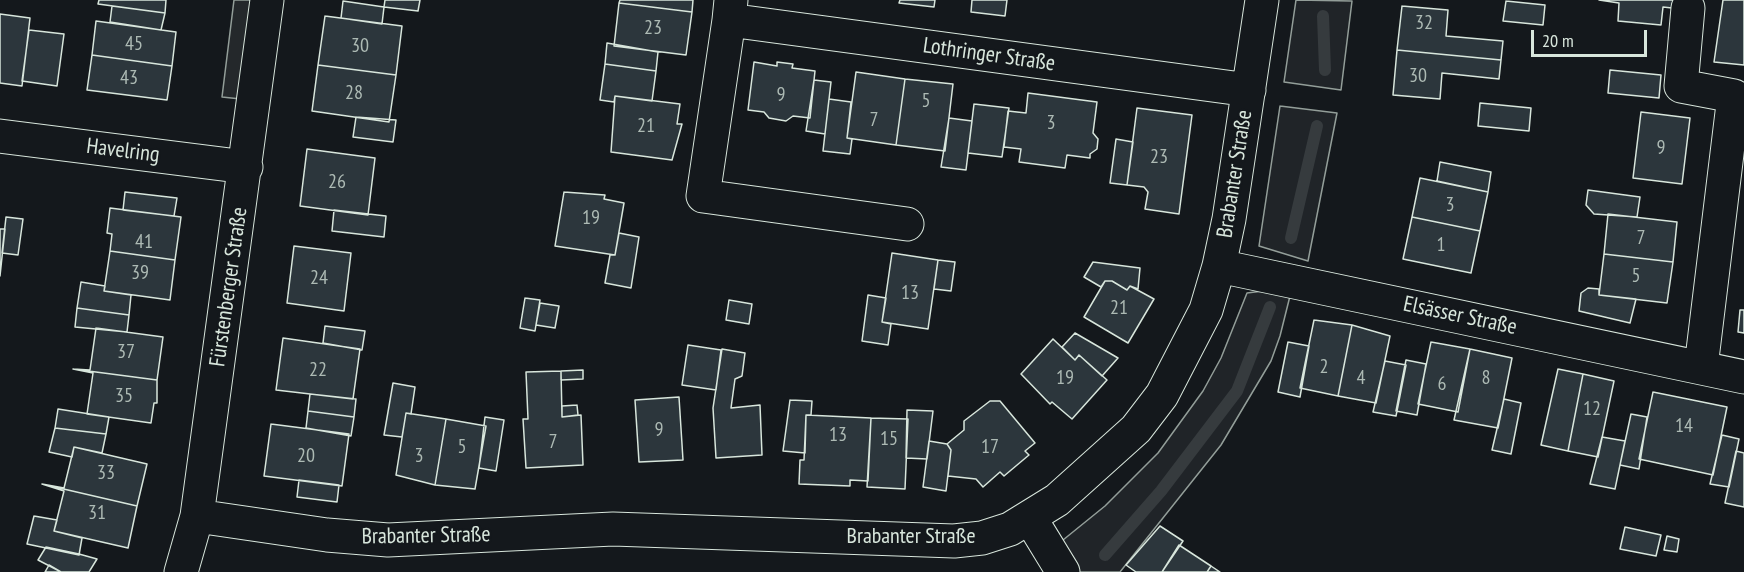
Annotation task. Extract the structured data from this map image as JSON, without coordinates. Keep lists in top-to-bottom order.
{
  "streets": {
    "street": [
      "Lothringer Straße",
      "Havelring",
      "Brabanter Straße",
      "Fürstenberger Straße",
      "Elsässer Straße"
    ]
  },
  "crossings": [
    ["Lothringer Straße", "Brabanter Straße"],
    ["Havelring", "Fürstenberger Straße"],
    ["Brabanter Straße", "Fürstenberger Straße"],
    ["Brabanter Straße", "Elsässer Straße"]
  ],
  "house_numbers": [
    "32",
    "23",
    "45",
    "30",
    "30",
    "43",
    "28",
    "9",
    "5",
    "7",
    "3",
    "21",
    "9",
    "23",
    "26",
    "3",
    "19",
    "7",
    "41",
    "1",
    "39",
    "5",
    "24",
    "13",
    "21",
    "37",
    "2",
    "22",
    "19",
    "4",
    "8",
    "6",
    "35",
    "12",
    "14",
    "9",
    "13",
    "15",
    "7",
    "5",
    "17",
    "20",
    "3",
    "33",
    "31"
  ],
  "scale_bar": "20 m"
}
